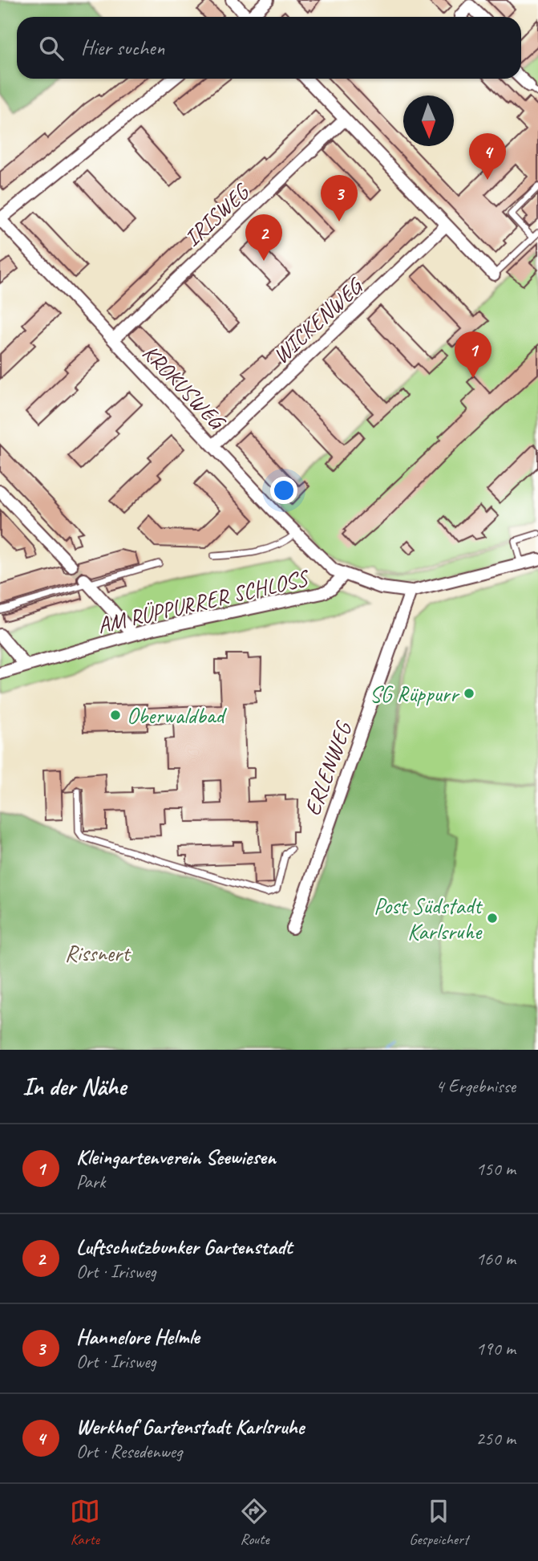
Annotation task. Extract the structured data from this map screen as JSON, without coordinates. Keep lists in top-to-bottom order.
{
  "streets": {
    "street": [
      "IRISWEG",
      "WICKENWEG",
      "KROKUSWEG",
      "AM RÜPPURRER SCHLOSS",
      "ERLENWEG"
    ]
  },
  "crossings": [
    ["IRISWEG", "KROKUSWEG"],
    ["WICKENWEG", "KROKUSWEG"],
    ["KROKUSWEG", "AM RÜPPURRER SCHLOSS"]
  ],
  "parks": ["Rissnert"],
  "places": ["SG Rüppurr", "Oberwaldbad", "Post Südstadt Karlsruhe"],
  "north": "bottom",
  "page": {
    "search": "Hier suchen",
    "pins": [
      "4",
      "3",
      "2",
      "1"
    ],
    "heading": ["In der Nähe", "4 Ergebnisse"],
    "list": [
      {
        "mark": "1",
        "name": "Kleingartenverein Seewiesen",
        "note": "Park",
        "value": "150 m"
      },
      {
        "mark": "2",
        "name": "Luftschutzbunker Gartenstadt",
        "note": "Ort · Irisweg",
        "value": "160 m"
      },
      {
        "mark": "3",
        "name": "Hannelore Helmle",
        "note": "Ort · Irisweg",
        "value": "190 m"
      },
      {
        "mark": "4",
        "name": "Werkhof Gartenstadt Karlsruhe",
        "note": "Ort · Resedenweg",
        "value": "250 m"
      }
    ],
    "nav": ["Karte", "Route", "Gespeichert"]
  }
}
